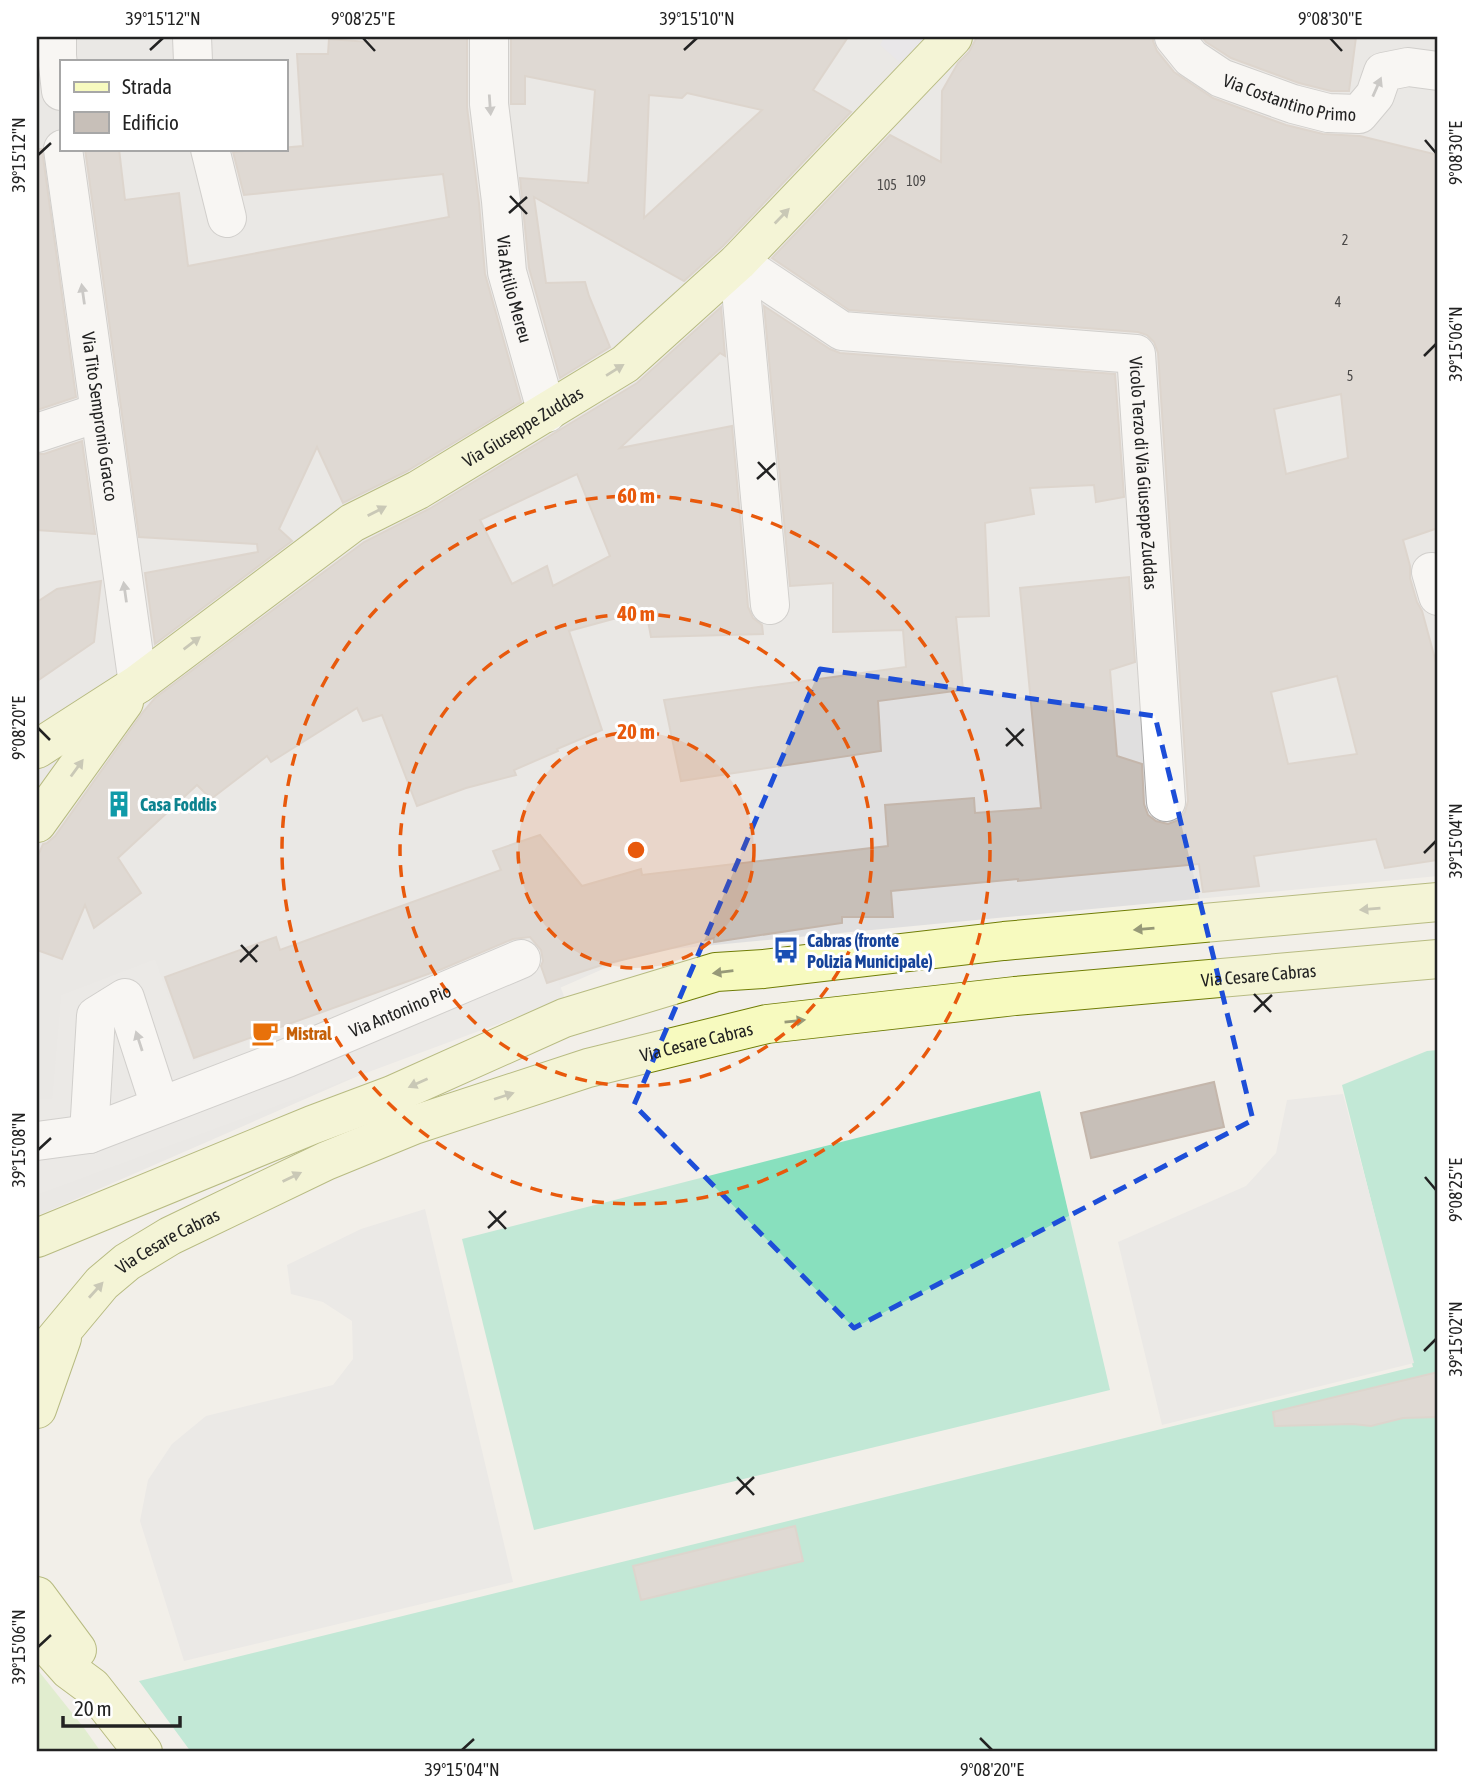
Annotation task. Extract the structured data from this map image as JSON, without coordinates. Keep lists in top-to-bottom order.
{
  "streets": {
    "main road": ["Via Giuseppe Zuddas", "Via Cesare Cabras"],
    "street": [
      "Via Costantino Primo",
      "Via Attilio Mereu",
      "Via Tito Sempronio Gracco",
      "Vicolo Terzo di Via Giuseppe Zuddas",
      "Via Antonino Pio"
    ]
  },
  "crossings": [
    ["Via Attilio Mereu", "Via Giuseppe Zuddas"],
    ["Via Tito Sempronio Gracco", "Via Giuseppe Zuddas"],
    ["Via Giuseppe Zuddas", "Vicolo Terzo di Via Giuseppe Zuddas"]
  ],
  "one_way": ["Via Costantino Primo", "Via Tito Sempronio Gracco", "Via Giuseppe Zuddas"],
  "places": {
    "building": ["Casa Foddis"],
    "bus stop": ["Cabras (fronte Polizia Municipale)"],
    "cafe": ["Mistral"]
  },
  "house_numbers": [
    "109",
    "105",
    "2",
    "4",
    "5"
  ],
  "legend": ["Strada", "Edificio"],
  "scale_bar": "20 m",
  "coordinates": [
    "39°15'12\"N",
    "9°08'25\"E",
    "39°15'10\"N",
    "9°08'30\"E",
    "39°15'06\"N",
    "9°08'20\"E",
    "39°15'04\"N",
    "39°15'08\"N",
    "39°15'02\"N"
  ],
  "rings": ["60 m", "40 m", "20 m"]
}
